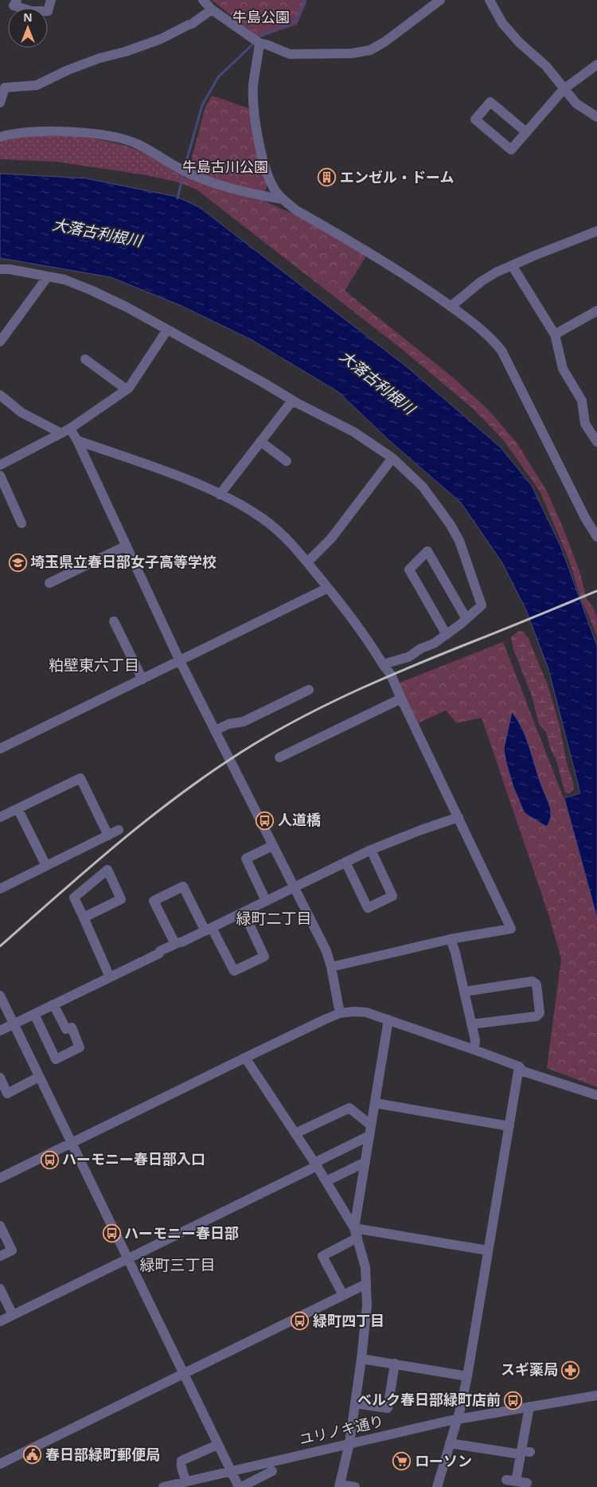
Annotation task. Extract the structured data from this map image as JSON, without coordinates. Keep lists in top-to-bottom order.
{
  "streets": {
    "street": ["ユリノキ通り"]
  },
  "districts": ["粕壁東六丁目", "緑町二丁目", "緑町三丁目"],
  "water": ["大落古利根川"],
  "parks": ["牛島公園", "牛島古川公園"],
  "places": {
    "building": ["エンゼル・ドーム"],
    "school or university": ["埼玉県立春日部女子高等学校"],
    "bus stop": [
      "人道橋",
      "ハーモニー春日部入口",
      "ハーモニー春日部",
      "緑町四丁目",
      "ベルク春日部緑町店前"
    ],
    "pharmacy": ["スギ薬局"],
    "public building": ["春日部緑町郵便局"],
    "supermarket": ["ローソン"]
  },
  "north": "top"
}
